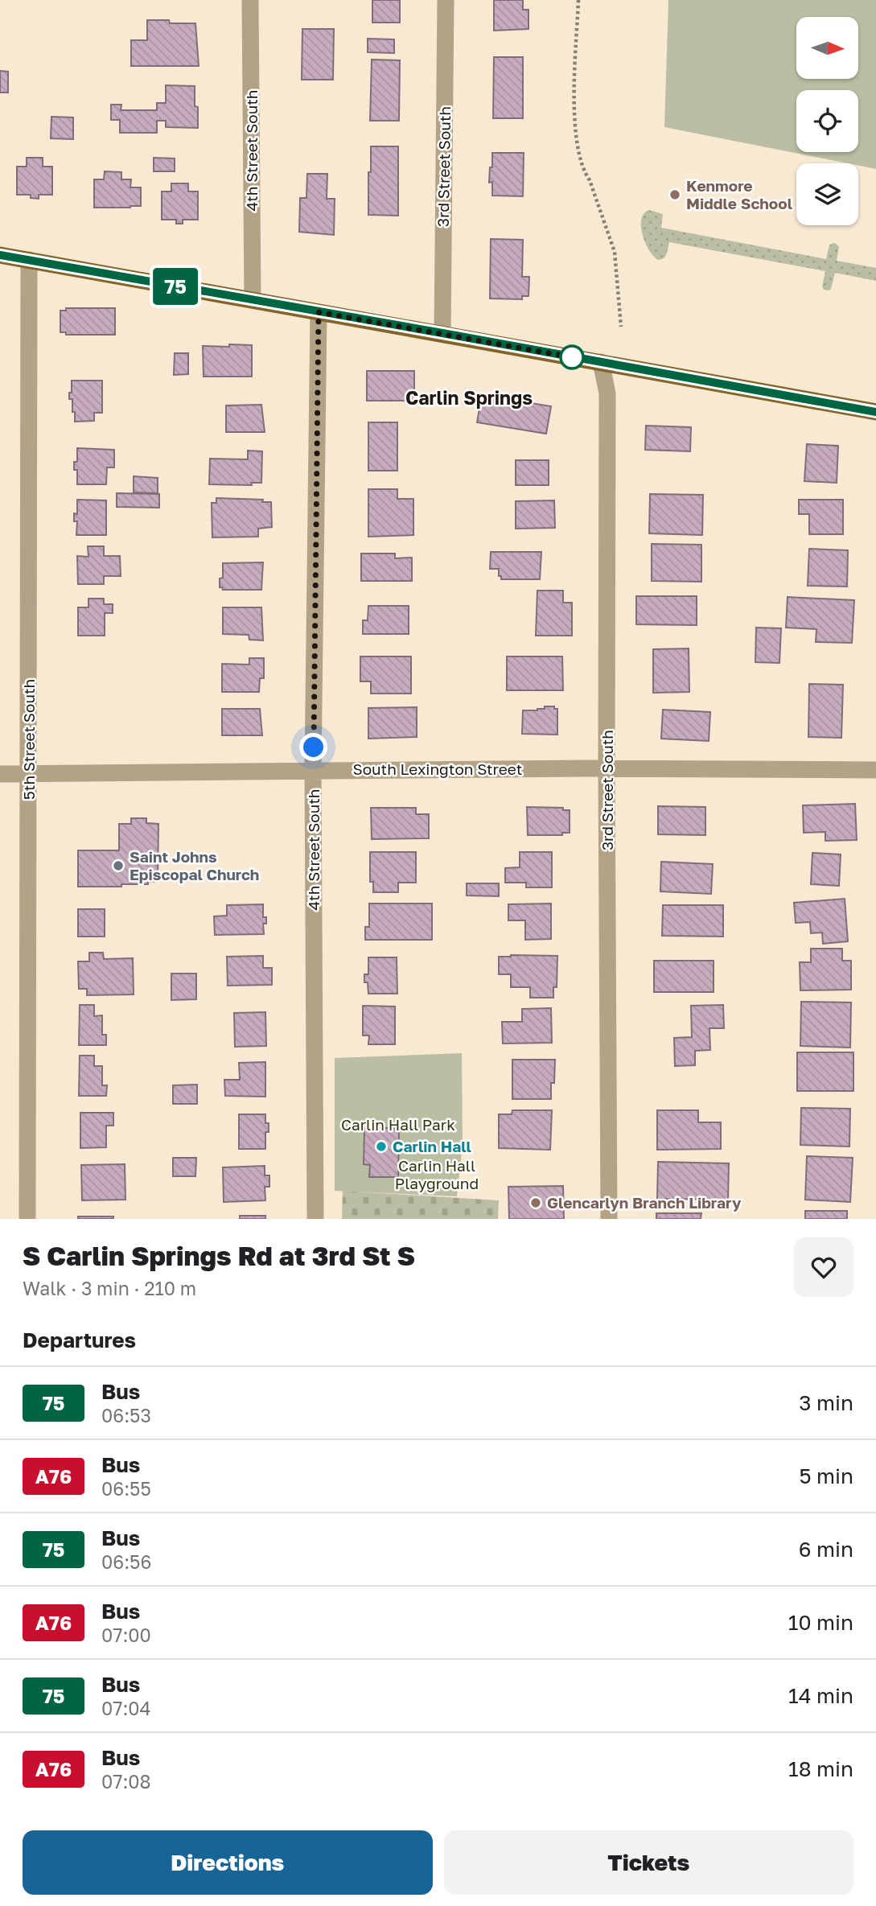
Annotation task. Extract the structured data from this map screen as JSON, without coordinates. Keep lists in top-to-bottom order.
{
  "streets": {
    "street": [
      "4th Street South",
      "3rd Street South",
      "5th Street South",
      "South Lexington Street"
    ]
  },
  "crossings": [
    ["4th Street South", "South Lexington Street"],
    ["3rd Street South", "South Lexington Street"],
    ["5th Street South", "South Lexington Street"]
  ],
  "districts": ["Carlin Springs"],
  "parks": ["Carlin Hall Park", "Carlin Hall Playground"],
  "places": [
    "Kenmore Middle School",
    "Saint Johns Episcopal Church",
    "Carlin Hall",
    "Glencarlyn Branch Library"
  ],
  "lines": ["bus line 75"],
  "north": "right",
  "page": {
    "on_map": "75",
    "heading": [
      ["S Carlin Springs Rd at 3rd St S", "Walk · 3 min · 210 m"],
      "Departures"
    ],
    "list": [
      {
        "mark": "75",
        "name": "Bus",
        "note": "06:53",
        "value": "3 min"
      },
      {
        "mark": "A76",
        "name": "Bus",
        "note": "06:55",
        "value": "5 min"
      },
      {
        "mark": "75",
        "name": "Bus",
        "note": "06:56",
        "value": "6 min"
      },
      {
        "mark": "A76",
        "name": "Bus",
        "note": "07:00",
        "value": "10 min"
      },
      {
        "mark": "75",
        "name": "Bus",
        "note": "07:04",
        "value": "14 min"
      },
      {
        "mark": "A76",
        "name": "Bus",
        "note": "07:08",
        "value": "18 min"
      }
    ],
    "buttons": ["Directions", "Tickets"]
  }
}
